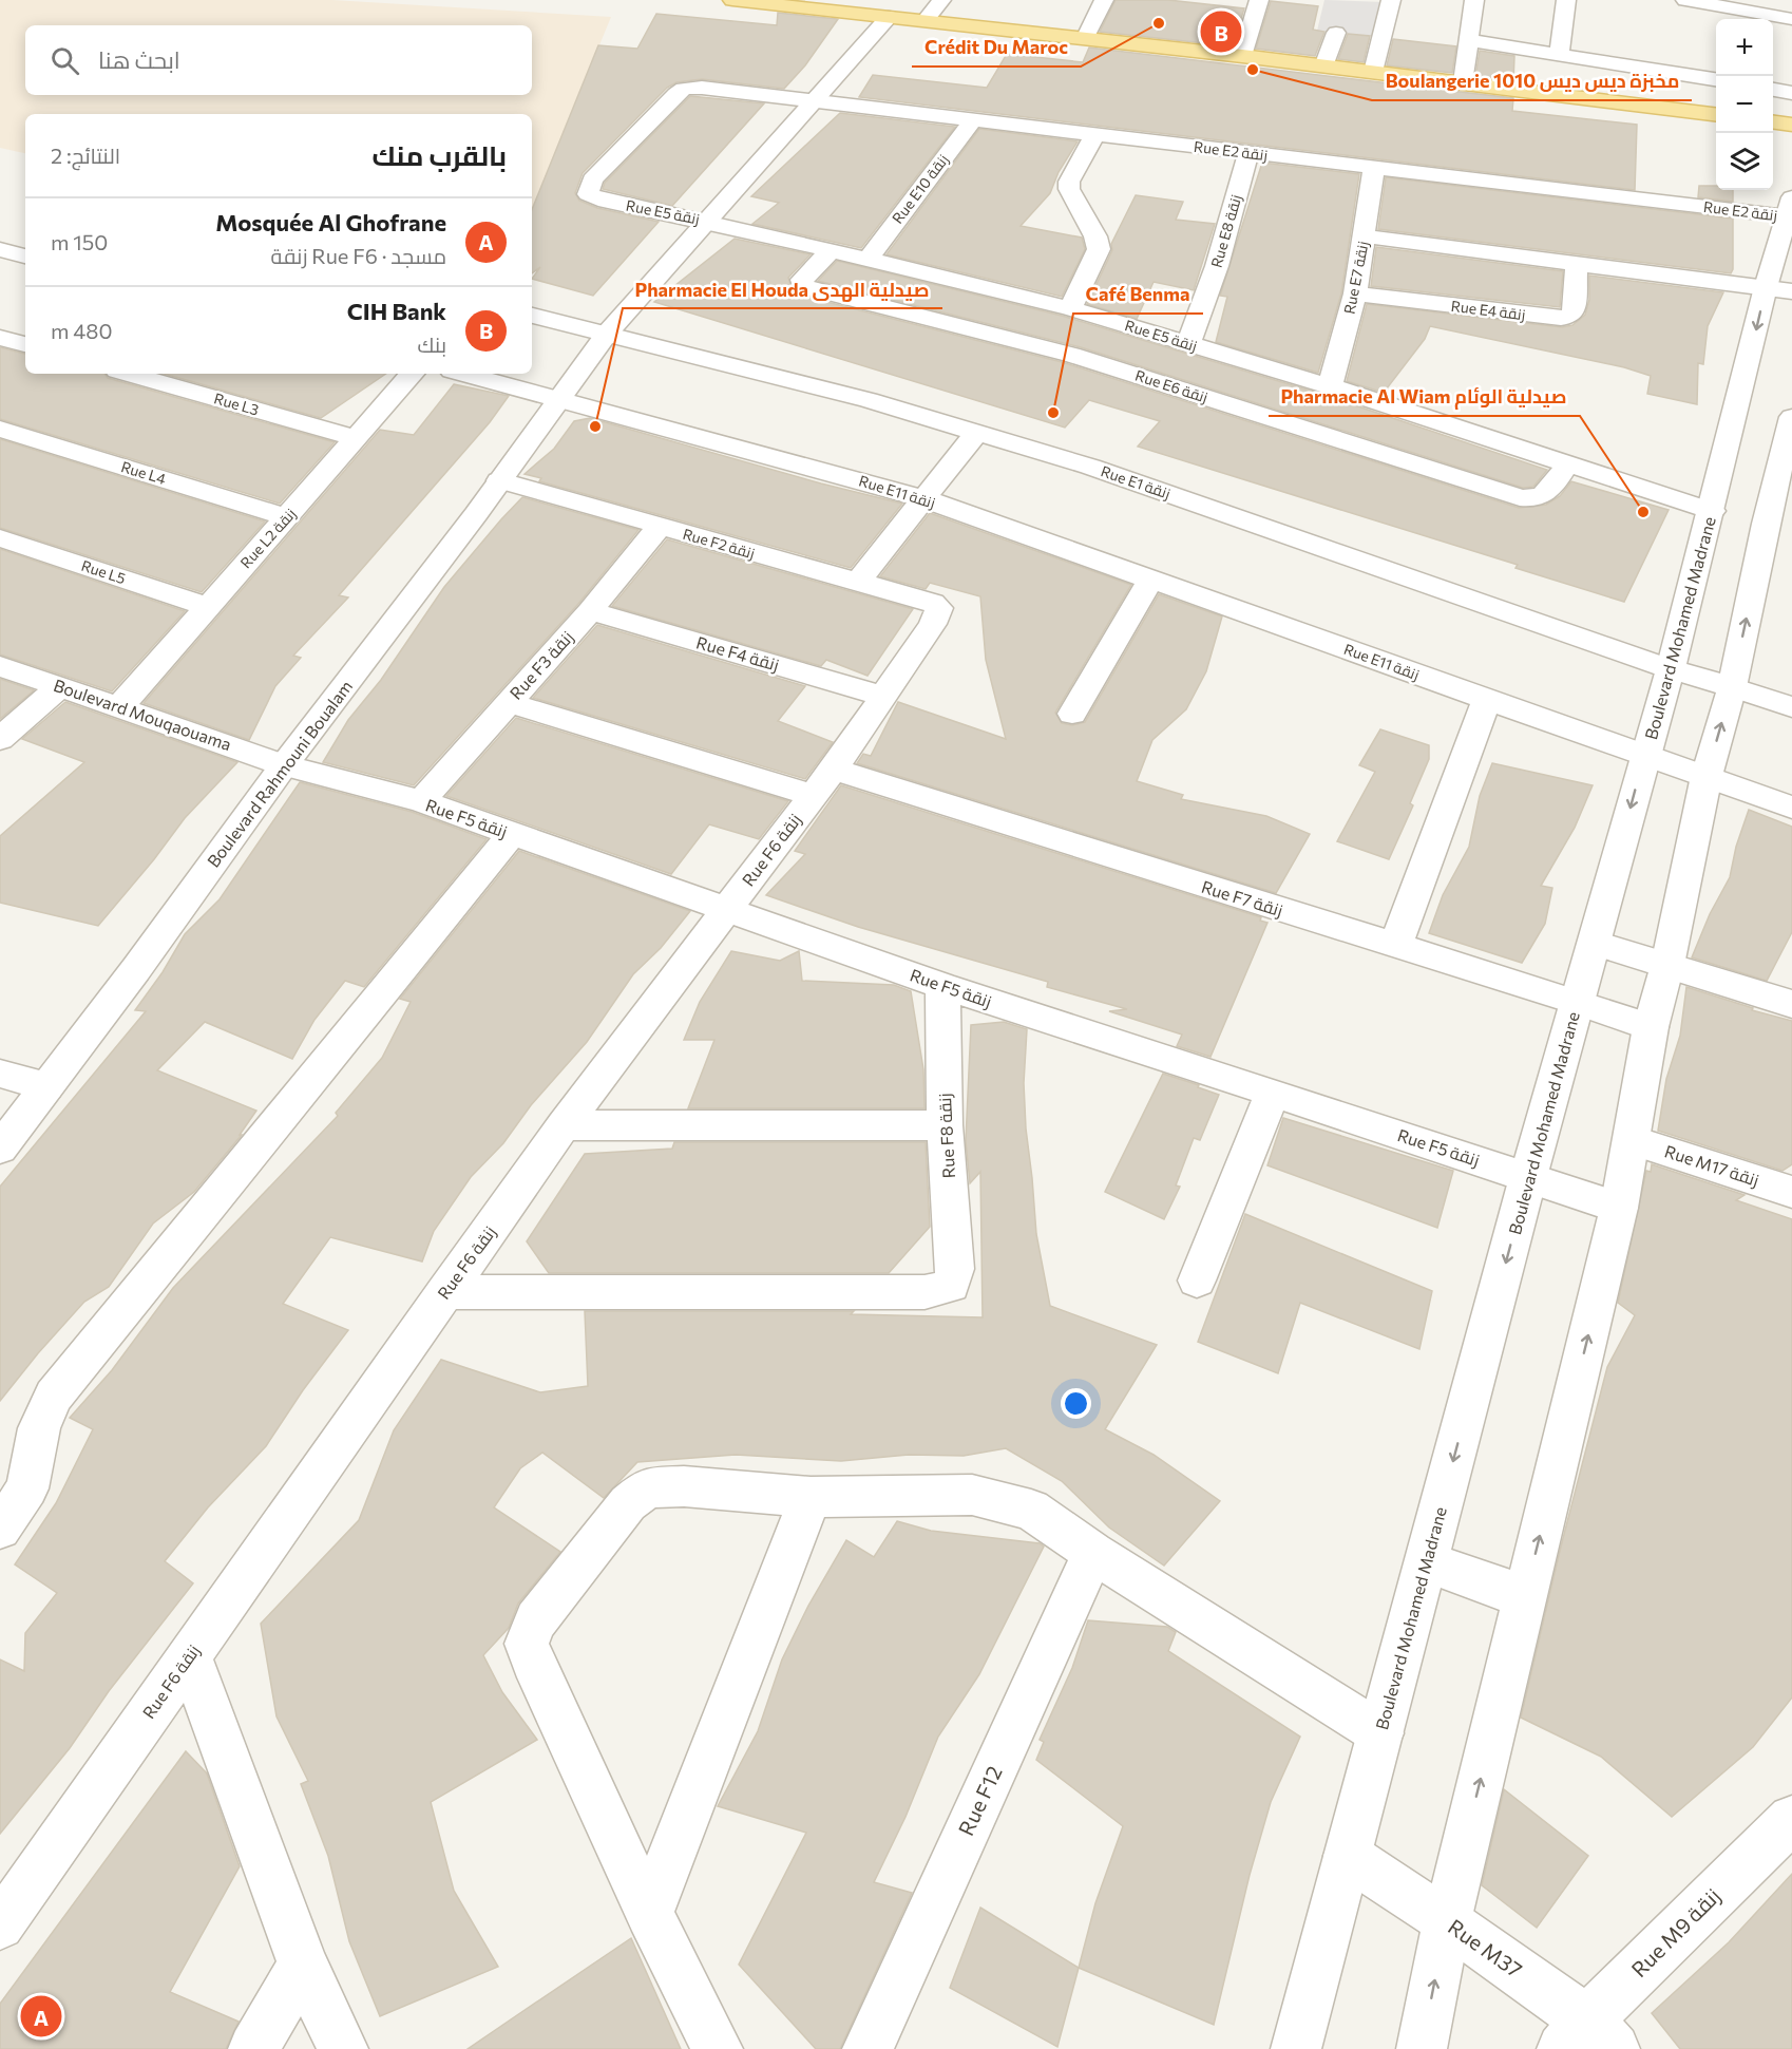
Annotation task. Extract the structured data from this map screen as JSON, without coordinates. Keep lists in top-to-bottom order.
{
  "streets": {
    "street": [
      "Rue E2 زنقة",
      "Rue E10 زنقة",
      "Rue E5 زنقة",
      "Rue E8 زنقة",
      "Rue E7 زنقة",
      "Rue E4 زنقة",
      "Rue E6 زنقة",
      "Rue L3",
      "Rue L4",
      "Rue E1 زنقة",
      "Rue E11 زنقة",
      "Rue L2 زنقة",
      "Rue F2 زنقة",
      "Rue L5",
      "Boulevard Mohamed Madrane",
      "Rue F4 زنقة",
      "Rue F3 زنقة",
      "Boulevard Mouqaouama",
      "Boulevard Rahmouni Boualam",
      "Rue F5 زنقة",
      "Rue F6 زنقة",
      "Rue F7 زنقة",
      "Rue F8 زنقة",
      "Rue M17 زنقة",
      "Rue F12",
      "Rue M9 زنقة",
      "Rue M37"
    ]
  },
  "crossings": [
    ["Rue E2 زنقة", "Rue E10 زنقة"],
    ["Rue E2 زنقة", "Rue E5 زنقة"],
    ["Rue E2 زنقة", "Rue E8 زنقة"],
    ["Rue E2 زنقة", "Rue E7 زنقة"],
    ["Rue E2 زنقة", "Boulevard Mohamed Madrane"],
    ["Rue E10 زنقة", "Rue E5 زنقة"],
    ["Rue E5 زنقة", "Rue E8 زنقة"],
    ["Rue E5 زنقة", "Rue E7 زنقة"],
    ["Rue E5 زنقة", "Rue E6 زنقة"],
    ["Rue E5 زنقة", "Boulevard Mohamed Madrane"],
    ["Rue E7 زنقة", "Rue E4 زنقة"],
    ["Rue L3", "Rue L2 زنقة"],
    ["Rue L4", "Rue L2 زنقة"],
    ["Rue E1 زنقة", "Boulevard Mohamed Madrane"],
    ["Rue E11 زنقة", "Boulevard Mohamed Madrane"],
    ["Rue E11 زنقة", "Boulevard Rahmouni Boualam"],
    ["Rue L2 زنقة", "Rue L5"],
    ["Rue L2 زنقة", "Boulevard Mouqaouama"],
    ["Rue F2 زنقة", "Rue F3 زنقة"],
    ["Rue F2 زنقة", "Boulevard Rahmouni Boualam"],
    ["Rue F2 زنقة", "Rue F6 زنقة"],
    ["Boulevard Mohamed Madrane", "Rue F5 زنقة"],
    ["Boulevard Mohamed Madrane", "Rue F7 زنقة"],
    ["Boulevard Mohamed Madrane", "Rue M37"],
    ["Rue F4 زنقة", "Rue F3 زنقة"],
    ["Rue F4 زنقة", "Rue F6 زنقة"],
    ["Rue F3 زنقة", "Rue F5 زنقة"],
    ["Rue F3 زنقة", "Rue F7 زنقة"],
    ["Boulevard Mouqaouama", "Boulevard Rahmouni Boualam"],
    ["Boulevard Mouqaouama", "Rue F5 زنقة"],
    ["Boulevard Rahmouni Boualam", "Rue F5 زنقة"],
    ["Rue F5 زنقة", "Rue F6 زنقة"],
    ["Rue F5 زنقة", "Rue F8 زنقة"],
    ["Rue F6 زنقة", "Rue F7 زنقة"],
    ["Rue F6 زنقة", "Rue F8 زنقة"],
    ["Rue M9 زنقة", "Rue M37"]
  ],
  "places": [
    "Crédit Du Maroc",
    "Boulangerie 1010 مخبزة ديس ديس",
    "Café Benma",
    "Pharmacie El Houda صيدلية الهدى",
    "Pharmacie Al Wiam صيدلية الوئام"
  ],
  "page": {
    "pins": ["B", "A"],
    "map_buttons": ["+", "−"],
    "search": "ابحث هنا",
    "heading": ["بالقرب منك", "النتائج: 2"],
    "list": [
      {
        "mark": "A",
        "name": "Mosquée Al Ghofrane",
        "note": "مسجد · Rue F6 زنقة",
        "value": "150 m"
      },
      {
        "mark": "B",
        "name": "CIH Bank",
        "note": "بنك",
        "value": "480 m"
      }
    ]
  }
}
